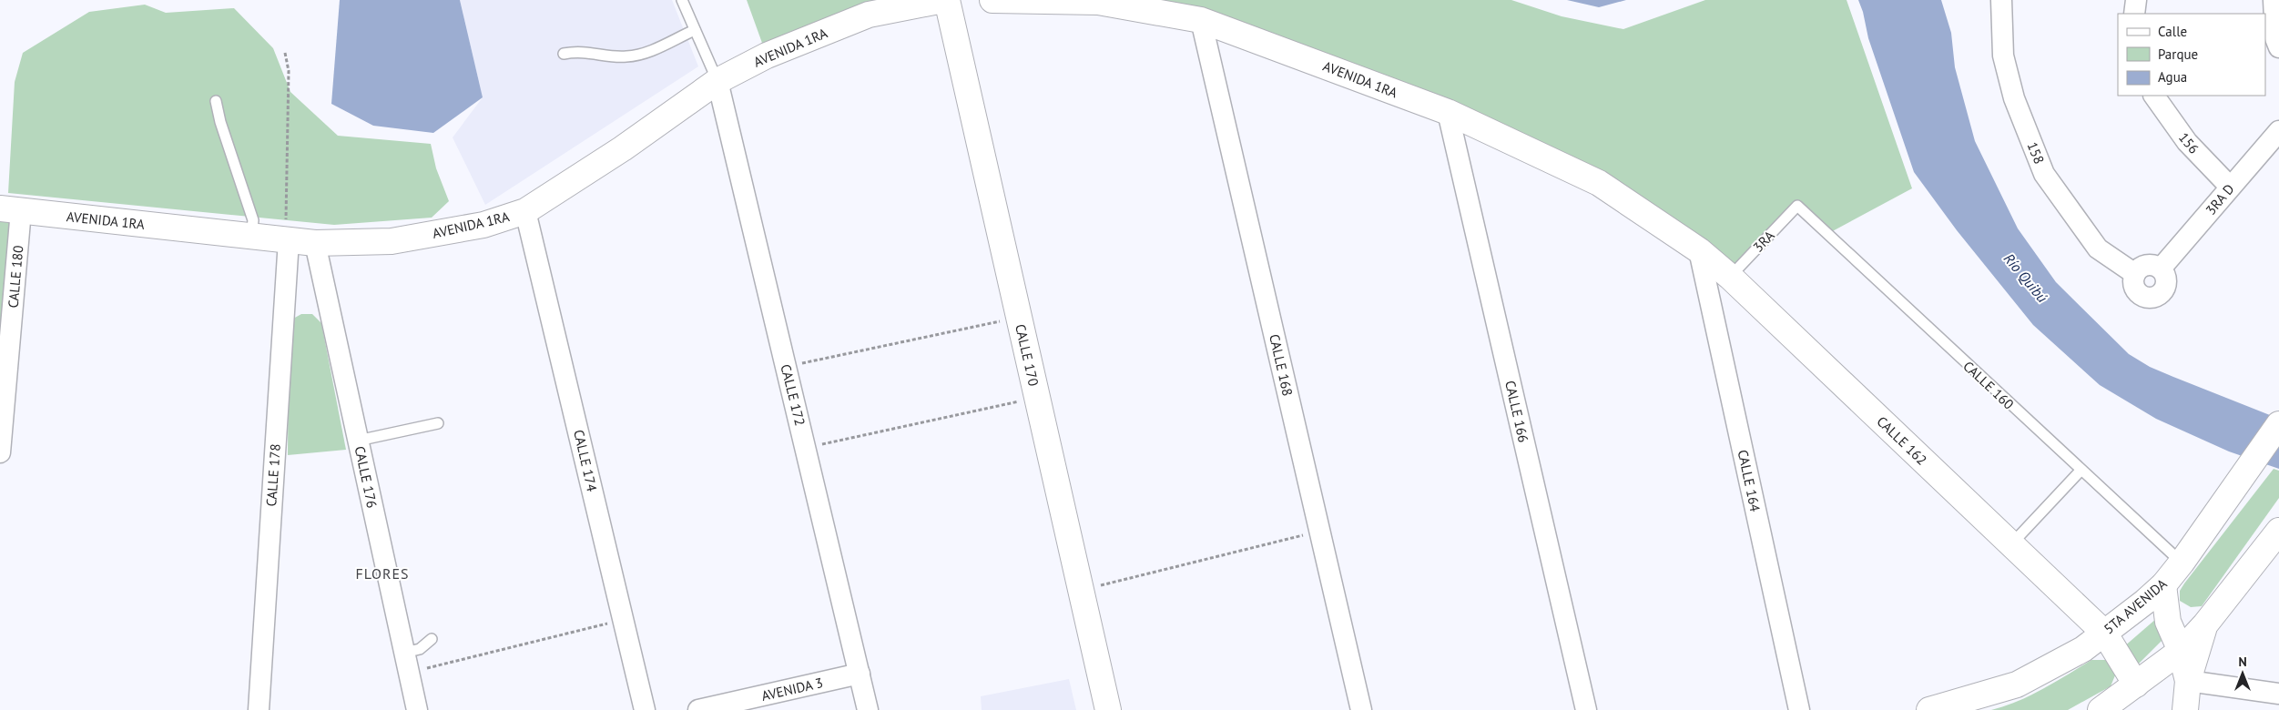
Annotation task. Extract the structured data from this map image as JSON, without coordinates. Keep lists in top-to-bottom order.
{
  "streets": {
    "main road": [
      "AVENIDA 1RA",
      "CALLE 170",
      "CALLE 162",
      "5TA AVENIDA"
    ],
    "street": [
      "156",
      "158",
      "3RA D",
      "CALLE 180",
      "CALLE 168",
      "CALLE 172",
      "CALLE 166",
      "CALLE 174",
      "CALLE 178",
      "CALLE 176",
      "CALLE 164",
      "AVENIDA 3"
    ],
    "lane": ["3RA", "CALLE 160"]
  },
  "crossings": [
    ["AVENIDA 1RA", "CALLE 180"],
    ["AVENIDA 1RA", "CALLE 168"],
    ["AVENIDA 1RA", "CALLE 172"],
    ["AVENIDA 1RA", "CALLE 166"],
    ["AVENIDA 1RA", "CALLE 162"],
    ["AVENIDA 1RA", "CALLE 174"],
    ["AVENIDA 1RA", "CALLE 178"],
    ["AVENIDA 1RA", "CALLE 176"],
    ["AVENIDA 1RA", "CALLE 164"],
    ["156", "3RA D"],
    ["158", "3RA D"],
    ["3RA", "CALLE 160"],
    ["3RA", "CALLE 162"],
    ["CALLE 160", "5TA AVENIDA"],
    ["CALLE 172", "AVENIDA 3"],
    ["CALLE 162", "CALLE 164"],
    ["CALLE 162", "5TA AVENIDA"]
  ],
  "districts": ["FLORES"],
  "water": ["Río Quibú"],
  "legend": ["Calle", "Parque", "Agua"],
  "north": "top"
}
